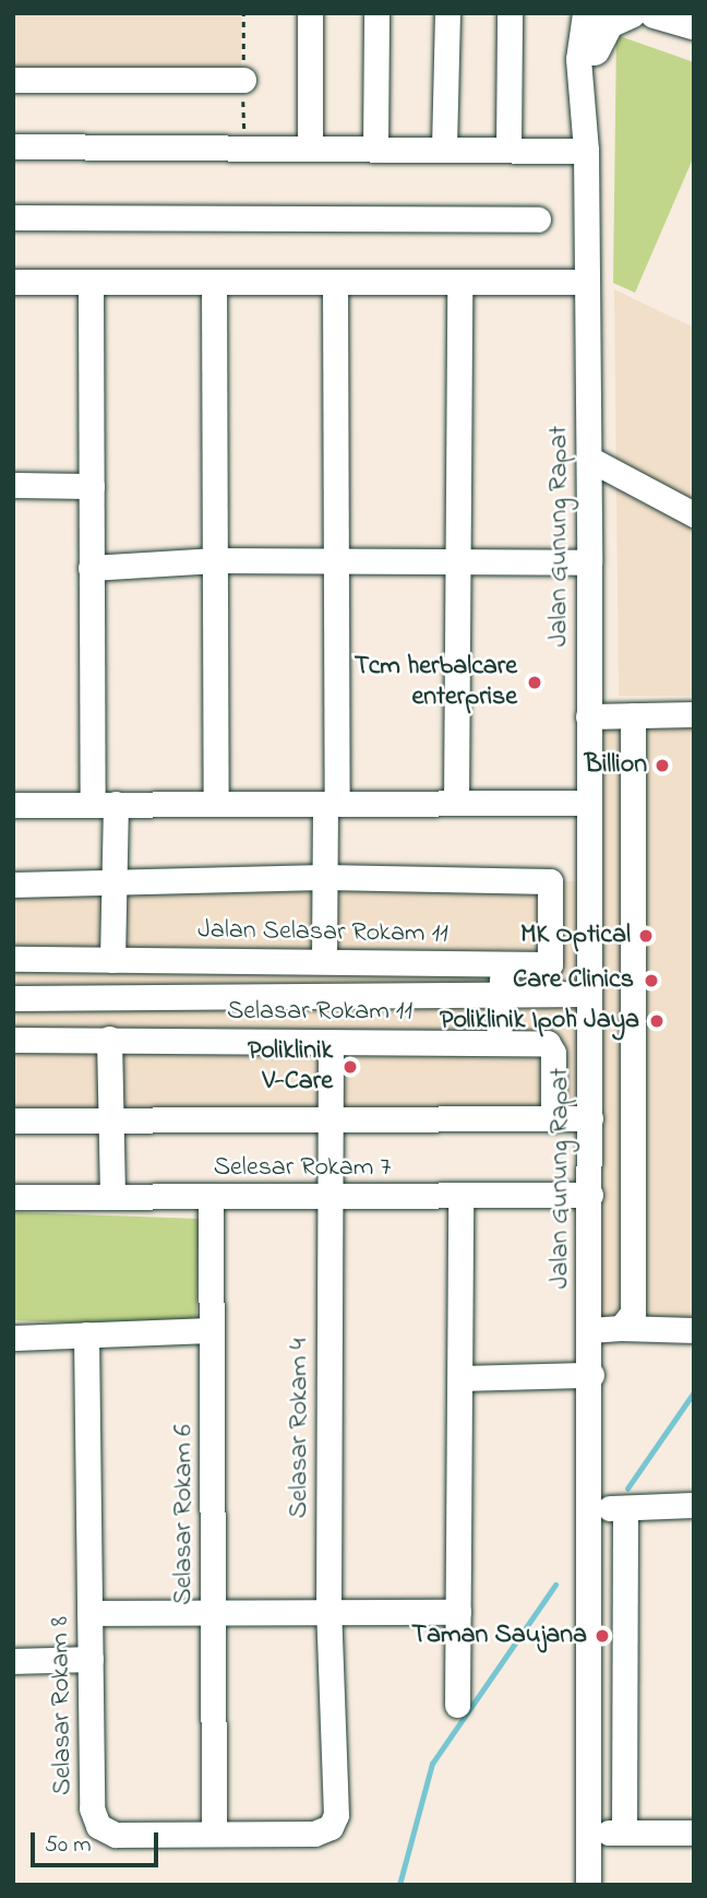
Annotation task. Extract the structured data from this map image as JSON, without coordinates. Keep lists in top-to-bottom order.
{
  "streets": {
    "street": [
      "Jalan Gunung Rapat",
      "Jalan Selasar Rokam 11",
      "Selasar Rokam 11",
      "Selesar Rokam 7",
      "Selasar Rokam 4",
      "Selasar Rokam 6",
      "Selasar Rokam 8"
    ]
  },
  "crossings": [
    ["Jalan Gunung Rapat", "Selasar Rokam 11"],
    ["Jalan Gunung Rapat", "Selesar Rokam 7"],
    ["Selasar Rokam 11", "Selasar Rokam 4"],
    ["Selesar Rokam 7", "Selasar Rokam 4"],
    ["Selesar Rokam 7", "Selasar Rokam 6"],
    ["Selasar Rokam 4", "Selasar Rokam 8"],
    ["Selasar Rokam 6", "Selasar Rokam 8"]
  ],
  "places": [
    "Tcm herbalcare enterprise",
    "Billion",
    "MK Optical",
    "Care Clinics",
    "Poliklinik Ipoh Jaya",
    "Poliklinik V-Care",
    "Taman Saujana"
  ],
  "scale_bar": "50 m"
}
